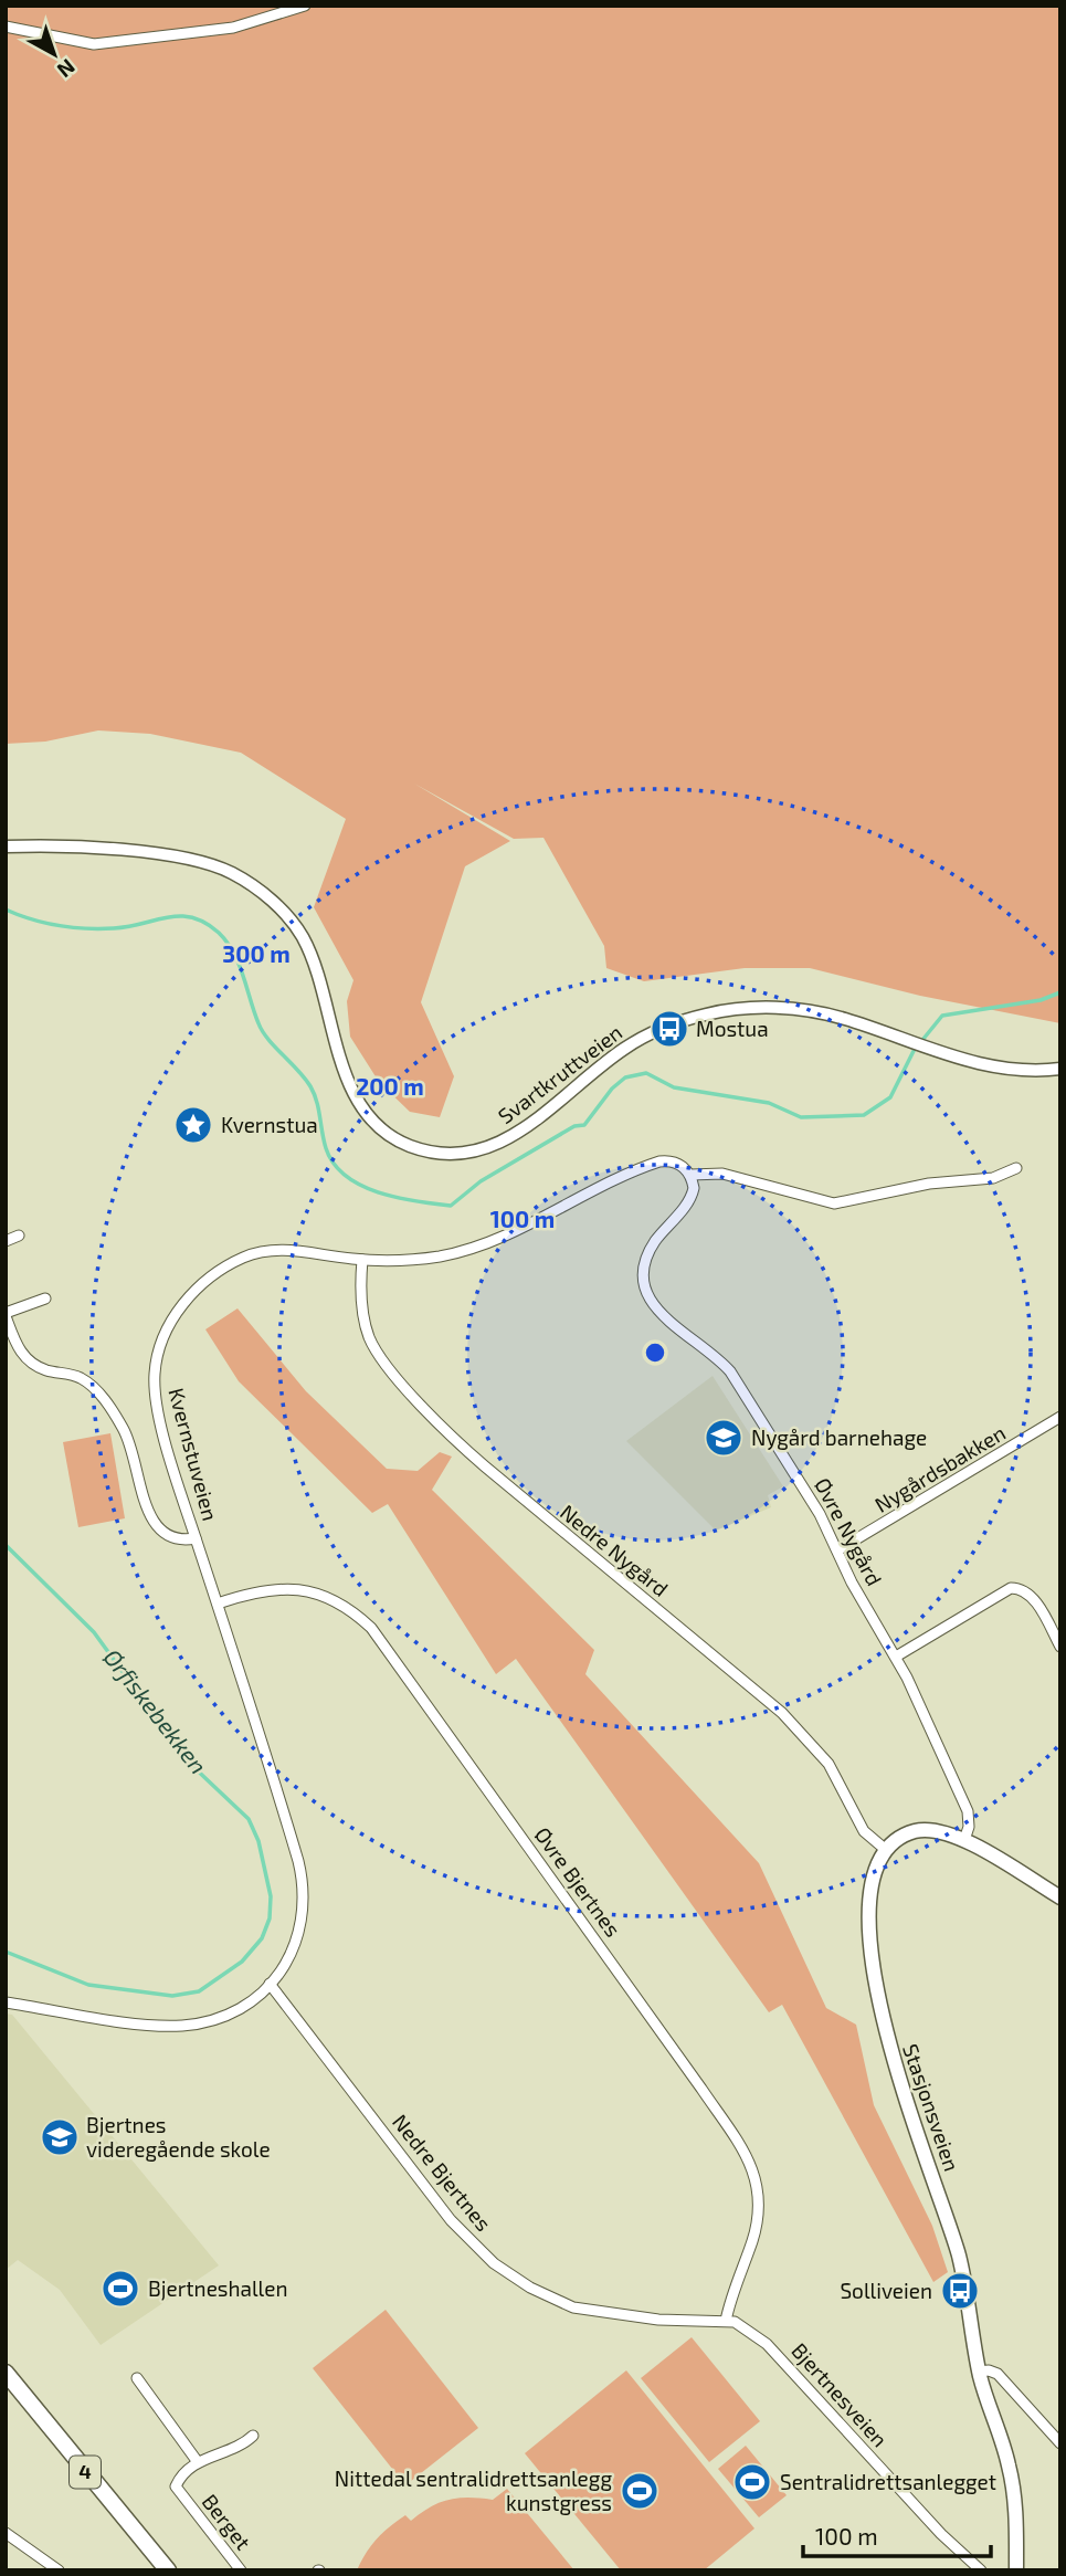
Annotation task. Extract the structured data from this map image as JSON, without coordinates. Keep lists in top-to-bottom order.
{
  "streets": {
    "highway": ["4"],
    "main road": ["Stasjonsveien"],
    "street": [
      "Svartkruttveien",
      "Kvernstuveien",
      "Nygårdsbakken",
      "Øvre Nygård",
      "Nedre Nygård",
      "Øvre Bjertnes",
      "Nedre Bjertnes",
      "Bjertnesveien",
      "Berget"
    ]
  },
  "crossings": [
    ["Kvernstuveien", "Øvre Nygård"],
    ["Kvernstuveien", "Nedre Nygård"],
    ["Kvernstuveien", "Øvre Bjertnes"],
    ["Kvernstuveien", "Nedre Bjertnes"],
    ["Nygårdsbakken", "Øvre Nygård"],
    ["Nedre Nygård", "Stasjonsveien"],
    ["Øvre Bjertnes", "Nedre Bjertnes"],
    ["Øvre Bjertnes", "Bjertnesveien"],
    ["Nedre Bjertnes", "Bjertnesveien"]
  ],
  "water": ["Ørfiskebekken"],
  "places": {
    "bus stop": ["Mostua", "Solliveien"],
    "place": ["Kvernstua"],
    "school or university": ["Nygård barnehage", "Bjertnes videregående skole"],
    "sports": ["Bjertneshallen", "Sentralidrettsanlegget", "Nittedal sentralidrettsanlegg kunstgress"]
  },
  "scale_bar": "100 m",
  "north": "bottom right",
  "rings": ["300 m", "200 m", "100 m"]
}
